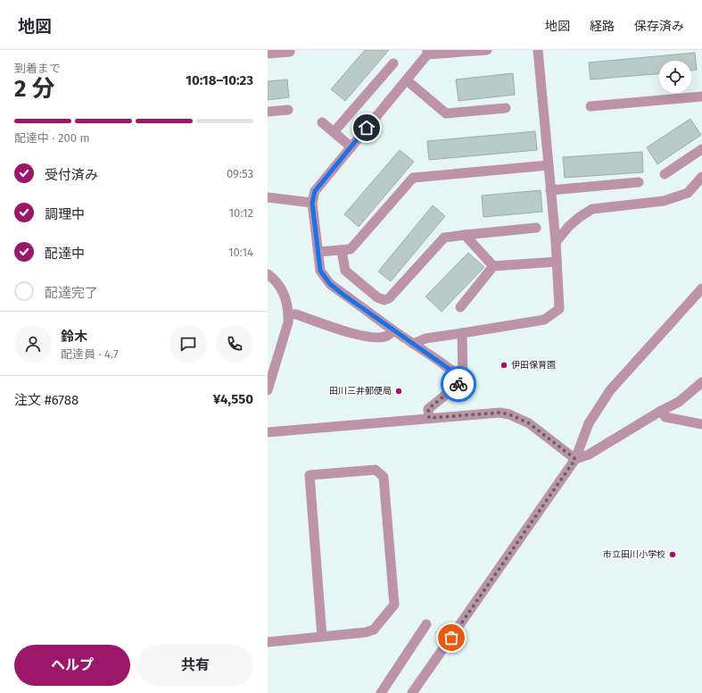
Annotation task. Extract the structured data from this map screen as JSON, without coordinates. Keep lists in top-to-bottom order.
{
  "places": ["伊田保育園", "田川三井郵便局", "市立田川小学校"],
  "page": {
    "header": "地図",
    "nav": ["地図", "経路", "保存済み"],
    "heading": ["2 分", "到着まで", "10:18–10:23"],
    "panel": [
      "鈴木",
      "配達員 · 4.7",
      "注文 #6788",
      "¥4,550"
    ],
    "bar": "配達中 · 200 m",
    "list": [
      ["受付済み", "09:53"],
      ["調理中", "10:12"],
      ["配達中", "10:14"],
      "配達完了"
    ],
    "buttons": ["ヘルプ", "共有"]
  }
}
